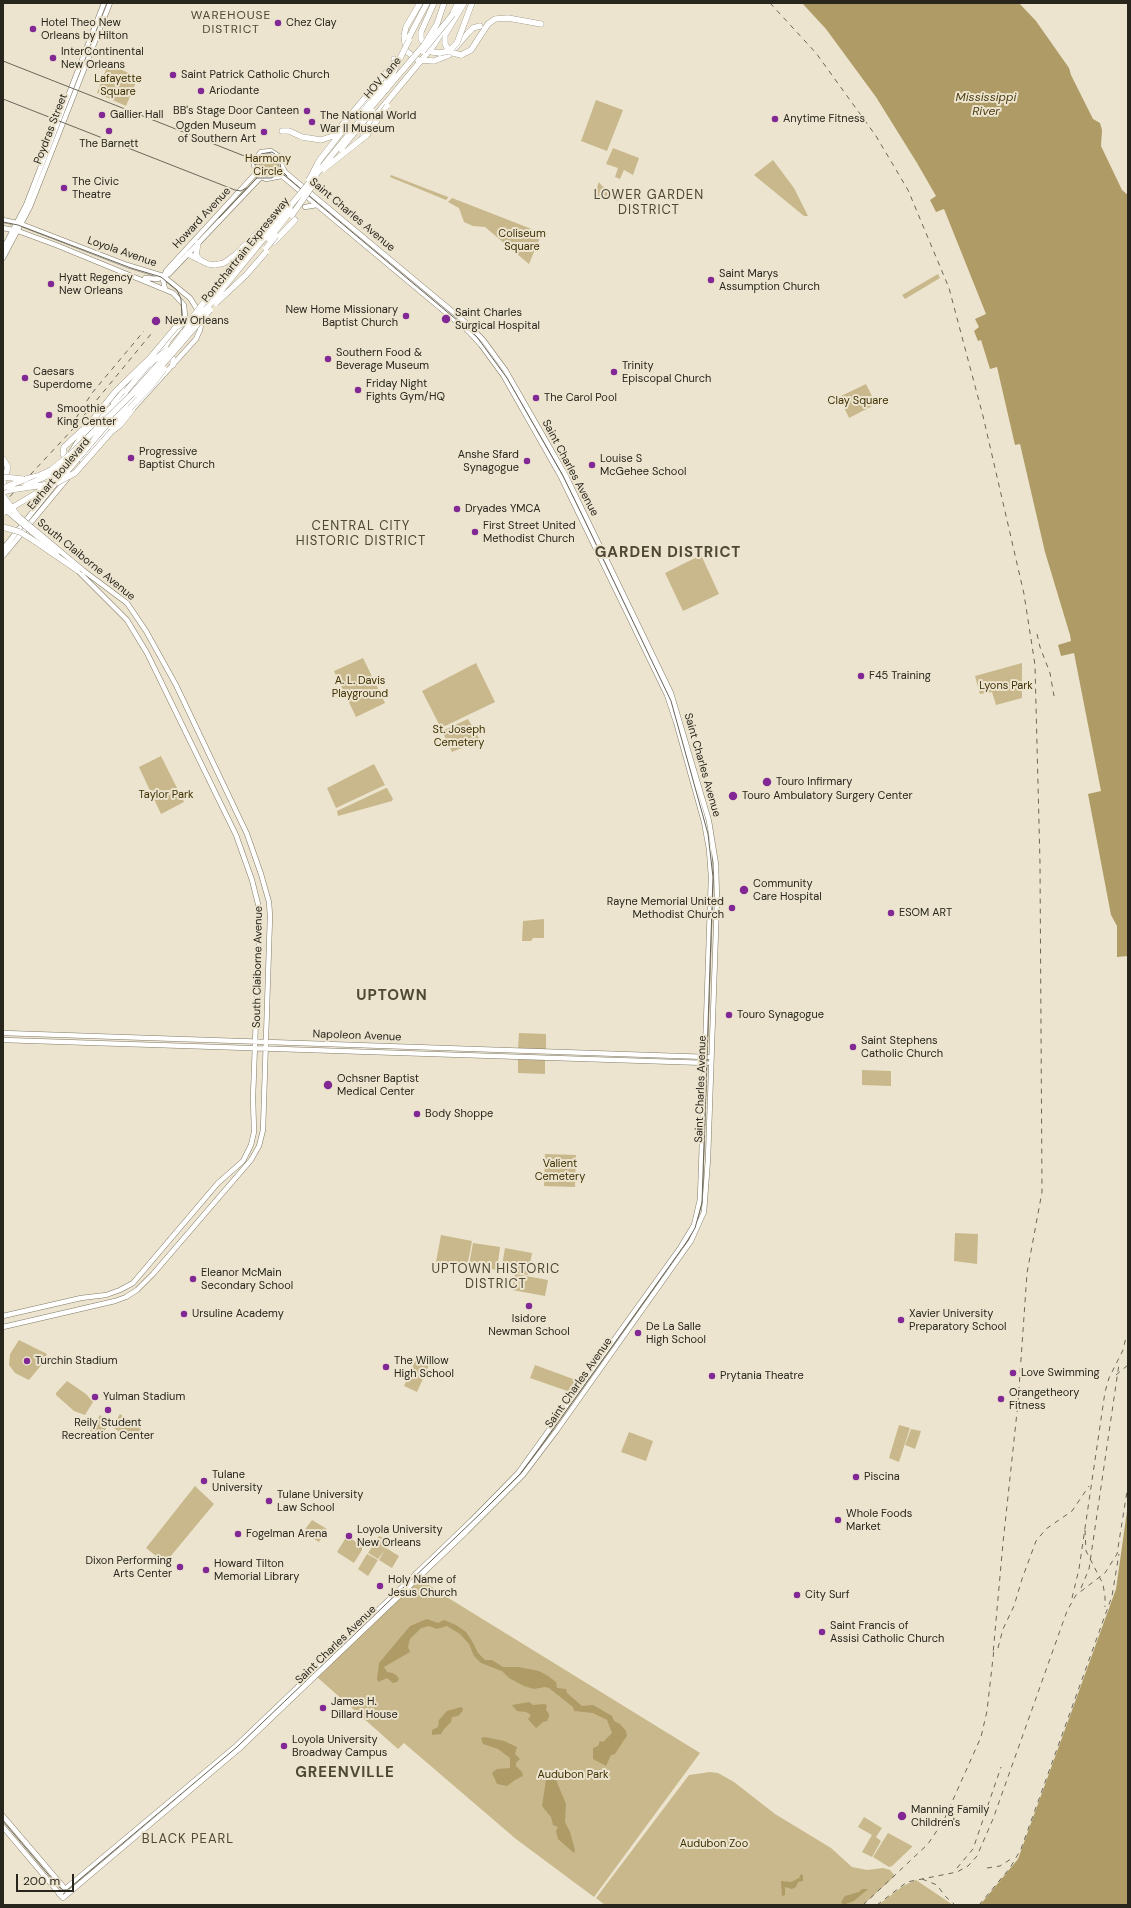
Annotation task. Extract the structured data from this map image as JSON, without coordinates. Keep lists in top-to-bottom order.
{
  "streets": {
    "highway": ["HOV Lane", "Pontchartrain Expressway"],
    "main road": [
      "Poydras Street",
      "Saint Charles Avenue",
      "Howard Avenue",
      "Loyola Avenue",
      "Earhart Boulevard",
      "South Claiborne Avenue",
      "Napoleon Avenue"
    ]
  },
  "crossings": [
    ["HOV Lane", "Pontchartrain Expressway"],
    ["HOV Lane", "Earhart Boulevard"],
    ["Poydras Street", "Loyola Avenue"],
    ["Saint Charles Avenue", "Howard Avenue"],
    ["Saint Charles Avenue", "Napoleon Avenue"],
    ["Howard Avenue", "Loyola Avenue"],
    ["Pontchartrain Expressway", "Earhart Boulevard"],
    ["South Claiborne Avenue", "Napoleon Avenue"]
  ],
  "districts": [
    "WAREHOUSE DISTRICT",
    "LOWER GARDEN DISTRICT",
    "CENTRAL CITY HISTORIC DISTRICT",
    "GARDEN DISTRICT",
    "UPTOWN",
    "UPTOWN HISTORIC DISTRICT",
    "GREENVILLE",
    "BLACK PEARL"
  ],
  "water": ["Mississippi River"],
  "parks": [
    "Lafayette Square",
    "Harmony Circle",
    "Coliseum Square",
    "Clay Square",
    "A. L. Davis Playground",
    "Lyons Park",
    "St. Joseph Cemetery",
    "Taylor Park",
    "Valient Cemetery",
    "Audubon Park",
    "Audubon Zoo"
  ],
  "places": [
    "Chez Clay",
    "Hotel Theo New Orleans by Hilton",
    "InterContinental New Orleans",
    "Saint Patrick Catholic Church",
    "Ariodante",
    "BB's Stage Door Canteen",
    "Gallier Hall",
    "Anytime Fitness",
    "The National World War II Museum",
    "The Barnett",
    "Ogden Museum of Southern Art",
    "The Civic Theatre",
    "Saint Marys Assumption Church",
    "Hyatt Regency New Orleans",
    "New Home Missionary Baptist Church",
    "Saint Charles Surgical Hospital",
    "New Orleans",
    "Southern Food & Beverage Museum",
    "Trinity Episcopal Church",
    "Caesars Superdome",
    "Friday Night Fights Gym/HQ",
    "The Carol Pool",
    "Smoothie King Center",
    "Progressive Baptist Church",
    "Anshe Sfard Synagogue",
    "Louise S McGehee School",
    "Dryades YMCA",
    "First Street United Methodist Church",
    "F45 Training",
    "Touro Infirmary",
    "Touro Ambulatory Surgery Center",
    "Community Care Hospital",
    "Rayne Memorial United Methodist Church",
    "ESOM ART",
    "Touro Synagogue",
    "Saint Stephens Catholic Church",
    "Ochsner Baptist Medical Center",
    "Body Shoppe",
    "Eleanor McMain Secondary School",
    "Isidore Newman School",
    "Ursuline Academy",
    "Xavier University Preparatory School",
    "De La Salle High School",
    "Turchin Stadium",
    "The Willow High School",
    "Love Swimming",
    "Prytania Theatre",
    "Yulman Stadium",
    "Orangetheory Fitness",
    "Reily Student Recreation Center",
    "Piscina",
    "Tulane University",
    "Tulane University Law School",
    "Whole Foods Market",
    "Fogelman Arena",
    "Loyola University New Orleans",
    "Dixon Performing Arts Center",
    "Howard Tilton Memorial Library",
    "Holy Name of Jesus Church",
    "City Surf",
    "Saint Francis of Assisi Catholic Church",
    "James H. Dillard House",
    "Loyola University Broadway Campus",
    "Manning Family Children's"
  ],
  "scale_bar": "200 m"
}
